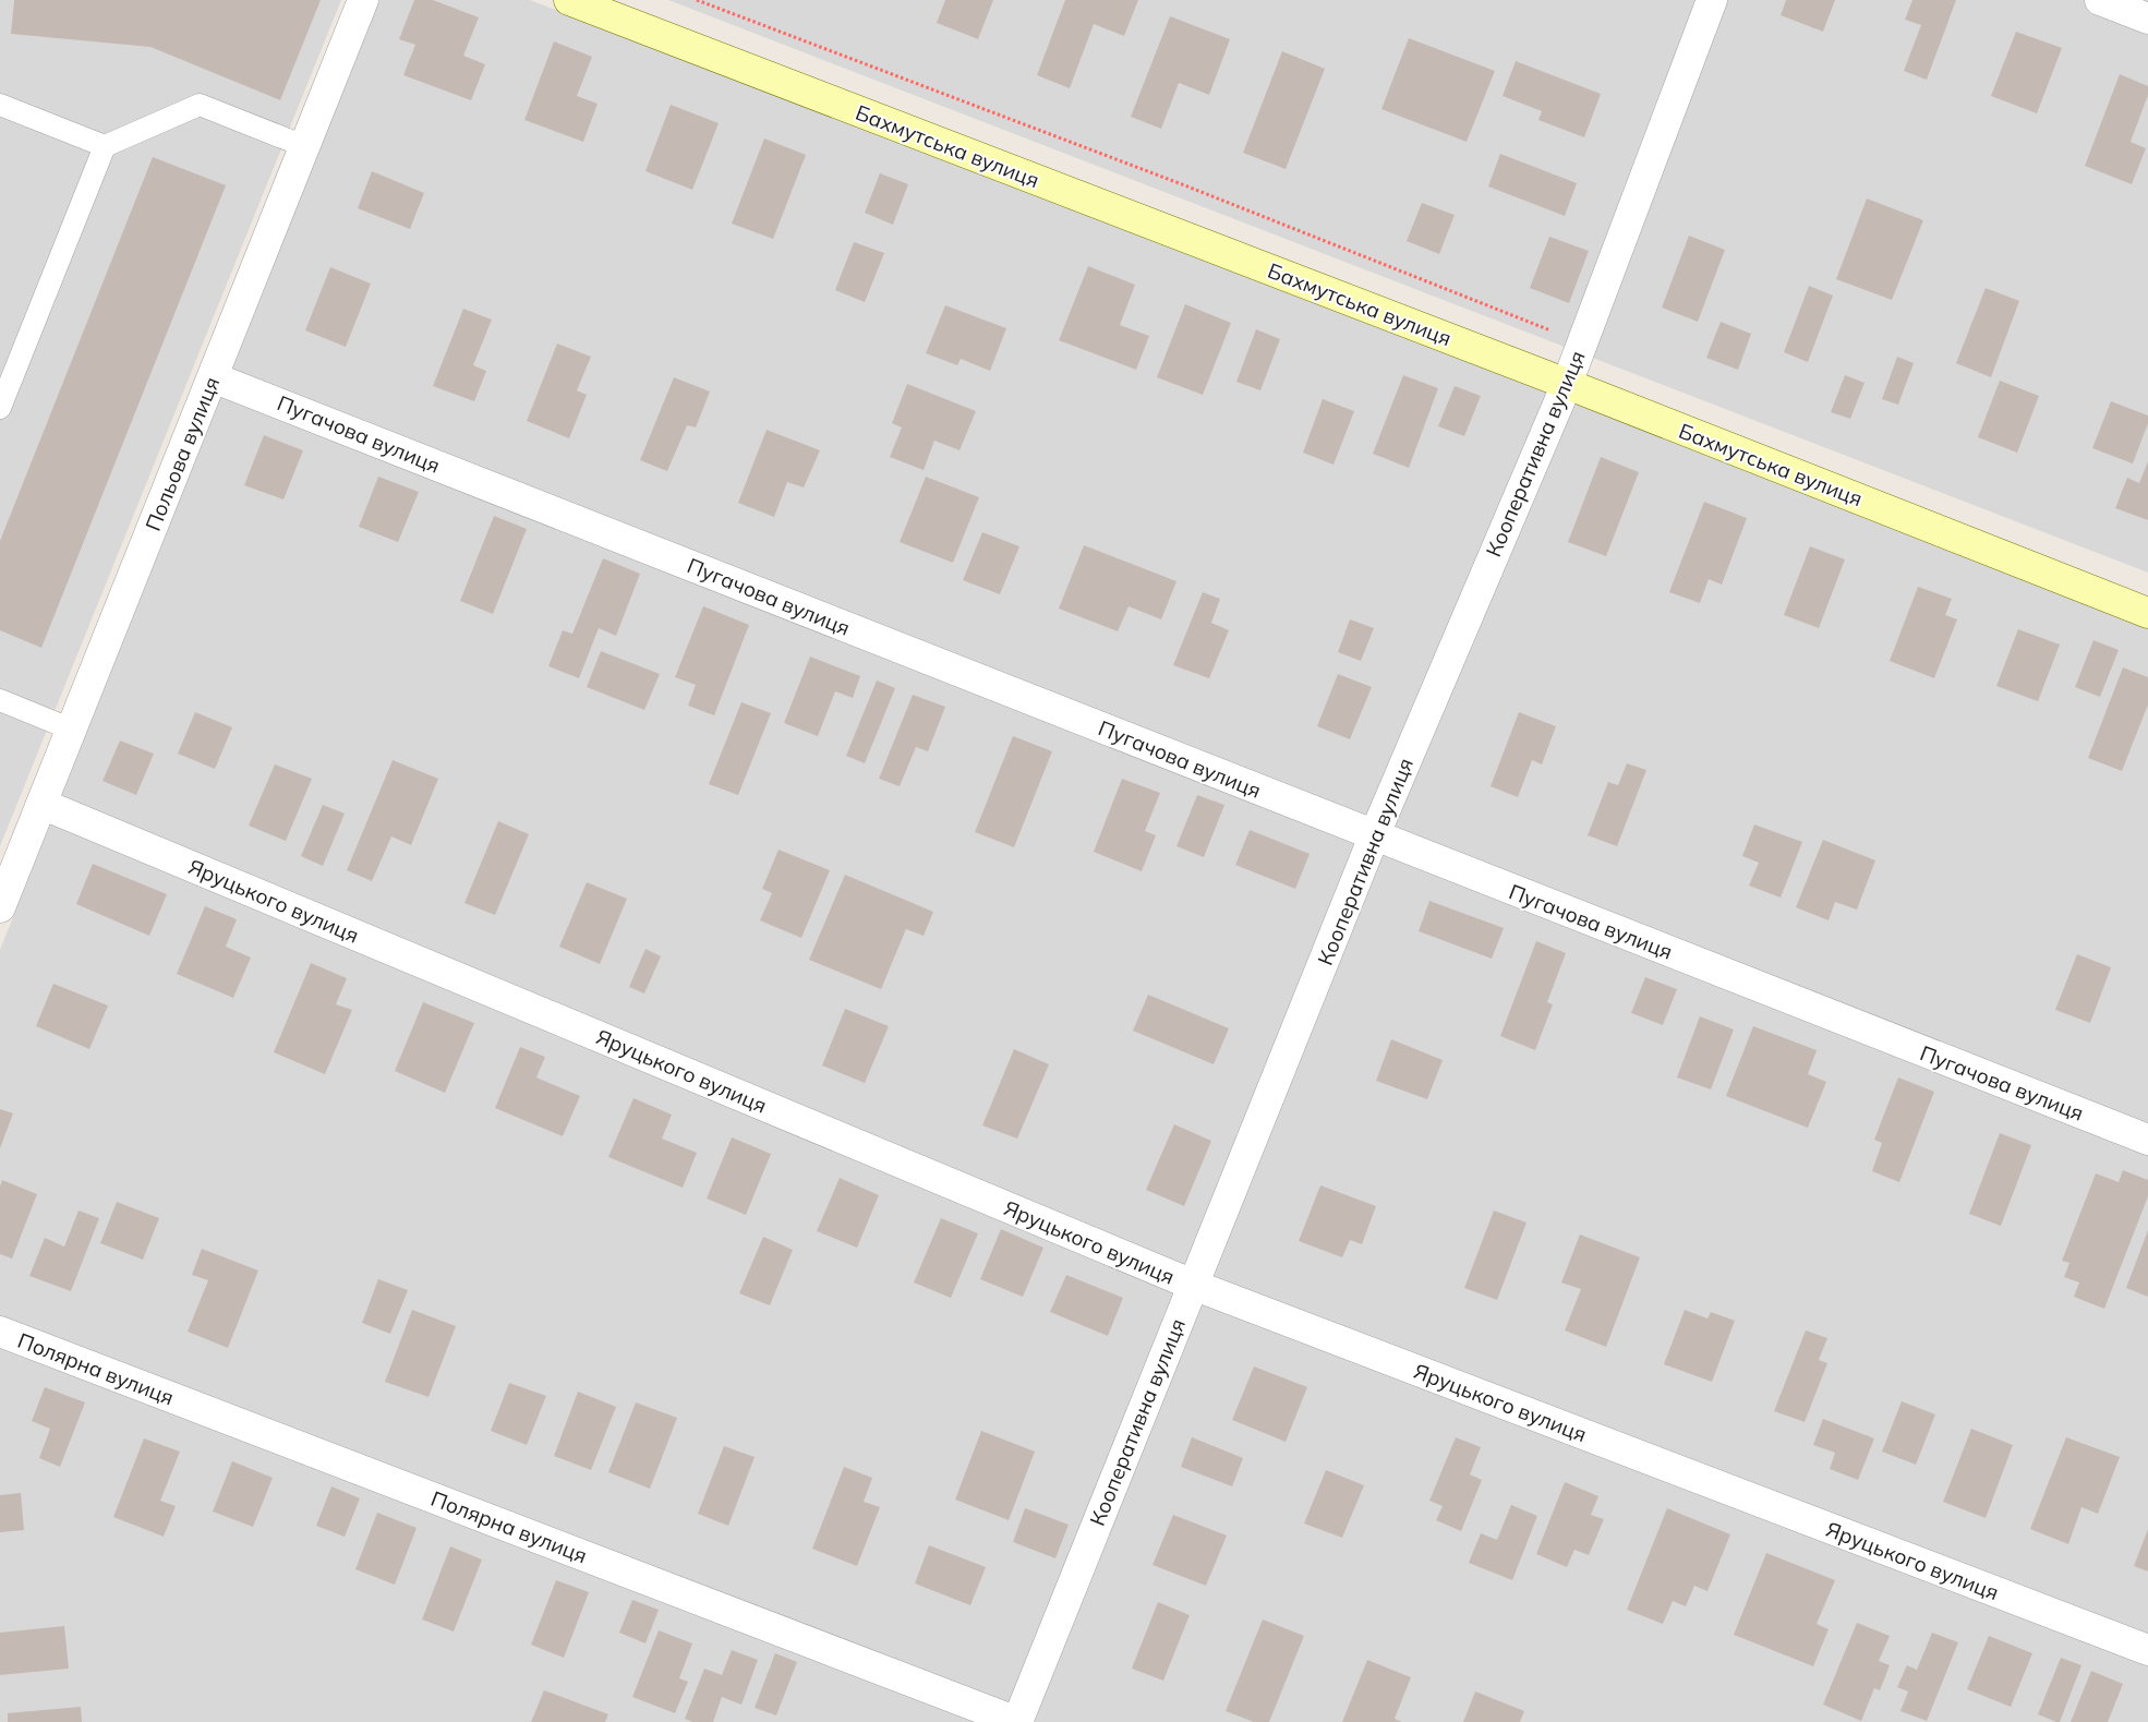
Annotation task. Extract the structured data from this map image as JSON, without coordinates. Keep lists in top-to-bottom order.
{
  "streets": {
    "street": [
      "Бахмутська вулиця",
      "Пугачова вулиця",
      "Польова вулиця",
      "Кооперативна вулиця",
      "Яруцького вулиця",
      "Полярна вулиця"
    ]
  },
  "crossings": [
    ["Бахмутська вулиця", "Кооперативна вулиця"],
    ["Пугачова вулиця", "Польова вулиця"],
    ["Пугачова вулиця", "Кооперативна вулиця"],
    ["Польова вулиця", "Яруцького вулиця"],
    ["Кооперативна вулиця", "Яруцького вулиця"],
    ["Кооперативна вулиця", "Полярна вулиця"]
  ]
}
